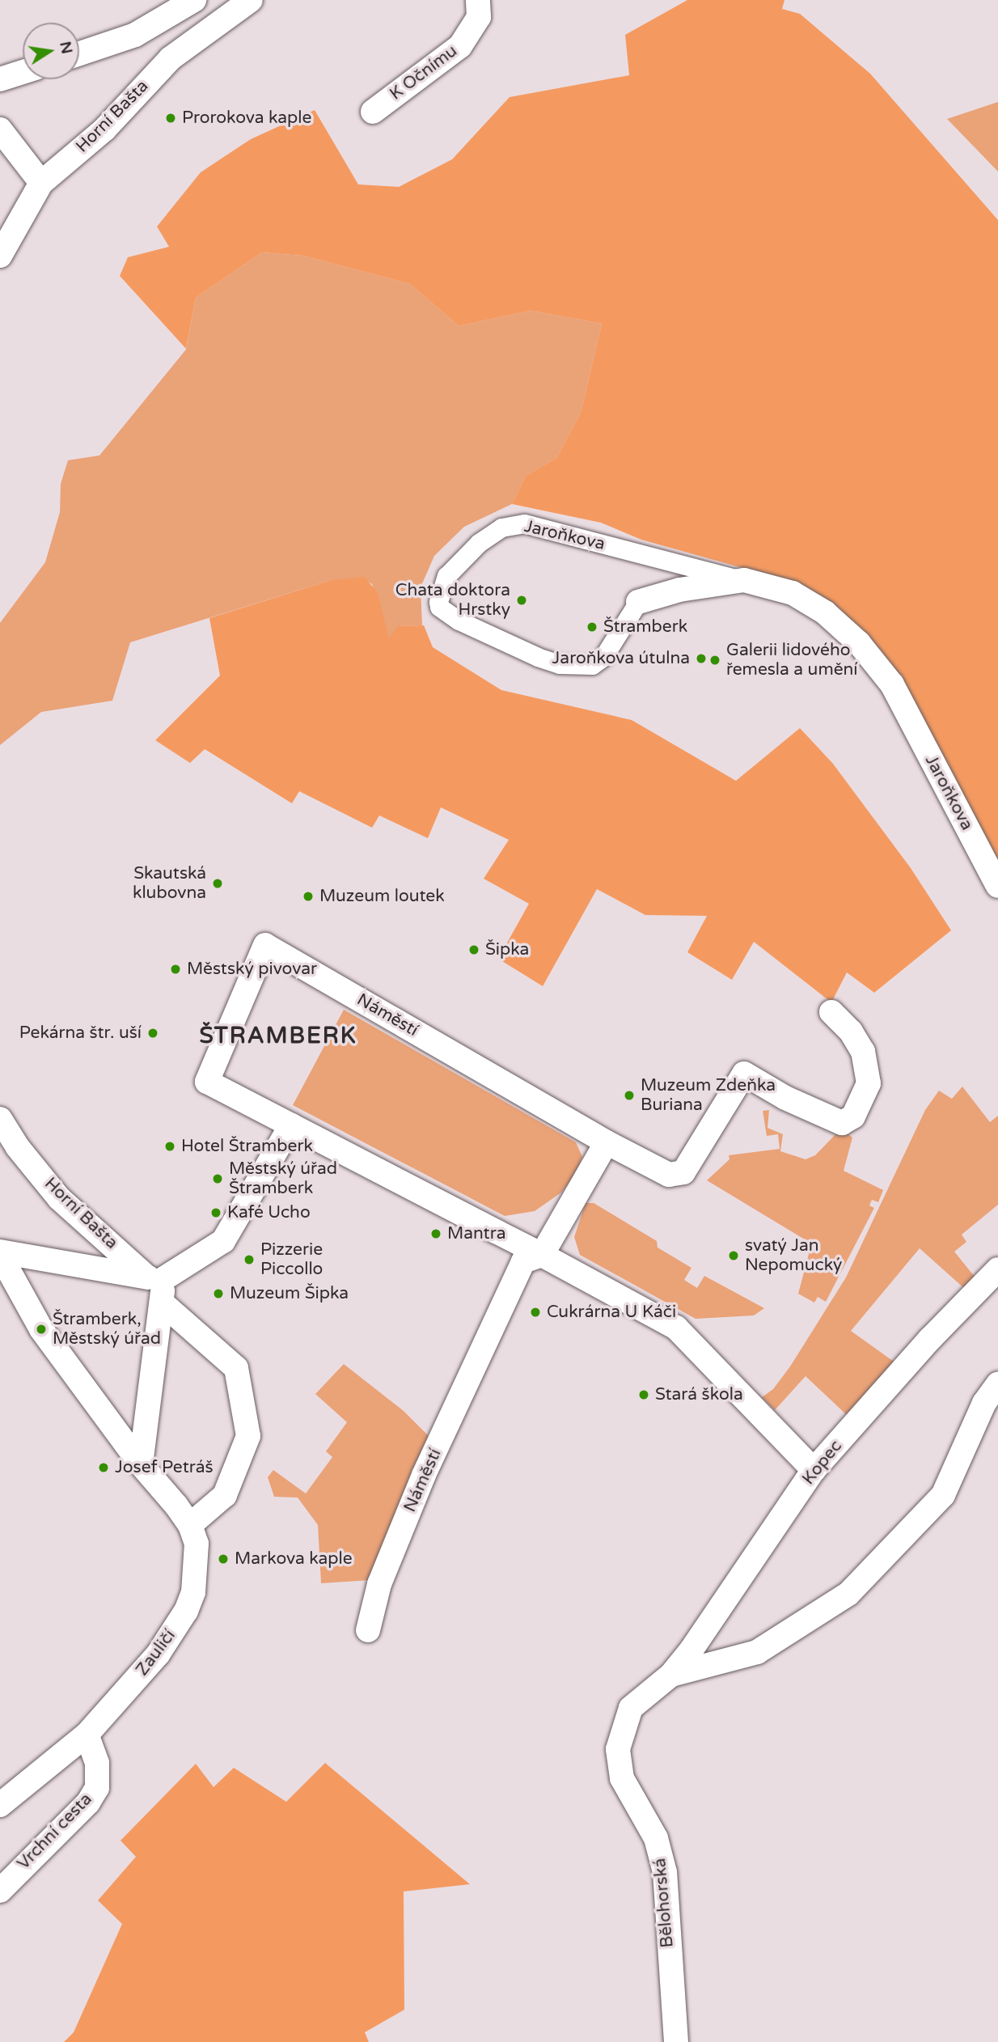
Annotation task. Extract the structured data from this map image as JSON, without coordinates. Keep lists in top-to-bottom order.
{
  "streets": {
    "street": [
      "K Očnímu",
      "Horní Bašta",
      "Jaroňkova",
      "Náměstí",
      "Kopec",
      "Zauličí",
      "Vrchní cesta",
      "Bělohorská"
    ]
  },
  "crossings": [
    ["Horní Bašta", "Zauličí"],
    ["Náměstí", "Kopec"],
    ["Kopec", "Bělohorská"],
    ["Zauličí", "Vrchní cesta"]
  ],
  "districts": ["ŠTRAMBERK"],
  "places": [
    "Prorokova kaple",
    "Chata doktora Hrstky",
    "Štramberk",
    "Jaroňkova útulna",
    "Galerii lidového řemesla a umění",
    "Skautská klubovna",
    "Muzeum loutek",
    "Šipka",
    "Městský pivovar",
    "Pekárna štr. uší",
    "Muzeum Zdeňka Buriana",
    "Hotel Štramberk",
    "Městský úřad Štramberk",
    "Kafé Ucho",
    "Mantra",
    "svatý Jan Nepomucký",
    "Pizzerie Piccollo",
    "Muzeum Šipka",
    "Cukrárna U Káči",
    "Štramberk, Městský úřad",
    "Stará škola",
    "Josef Petráš",
    "Markova kaple"
  ],
  "north": "right"
}
